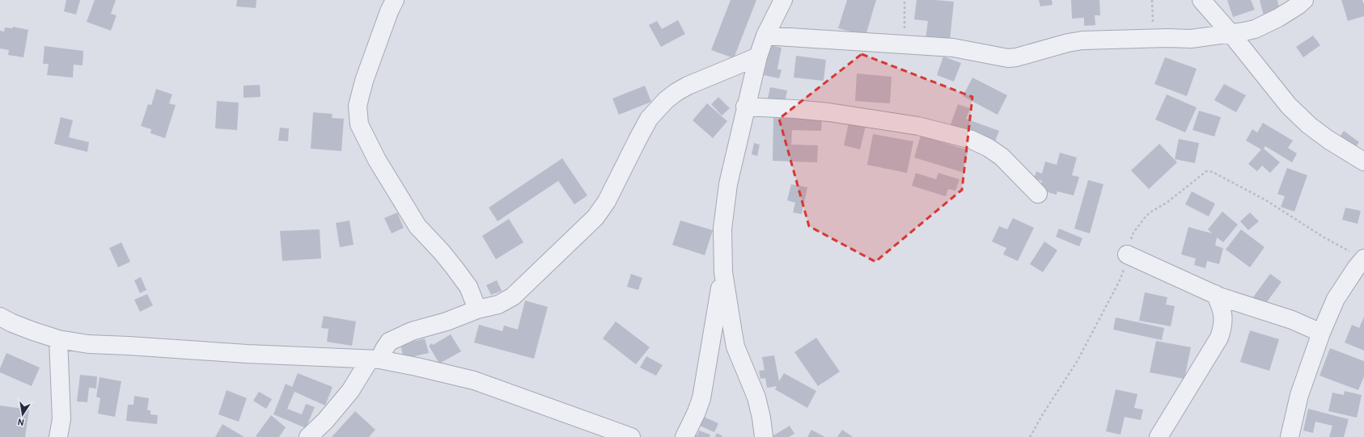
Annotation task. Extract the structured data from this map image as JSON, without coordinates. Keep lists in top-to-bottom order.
{
  "north": "bottom"
}
